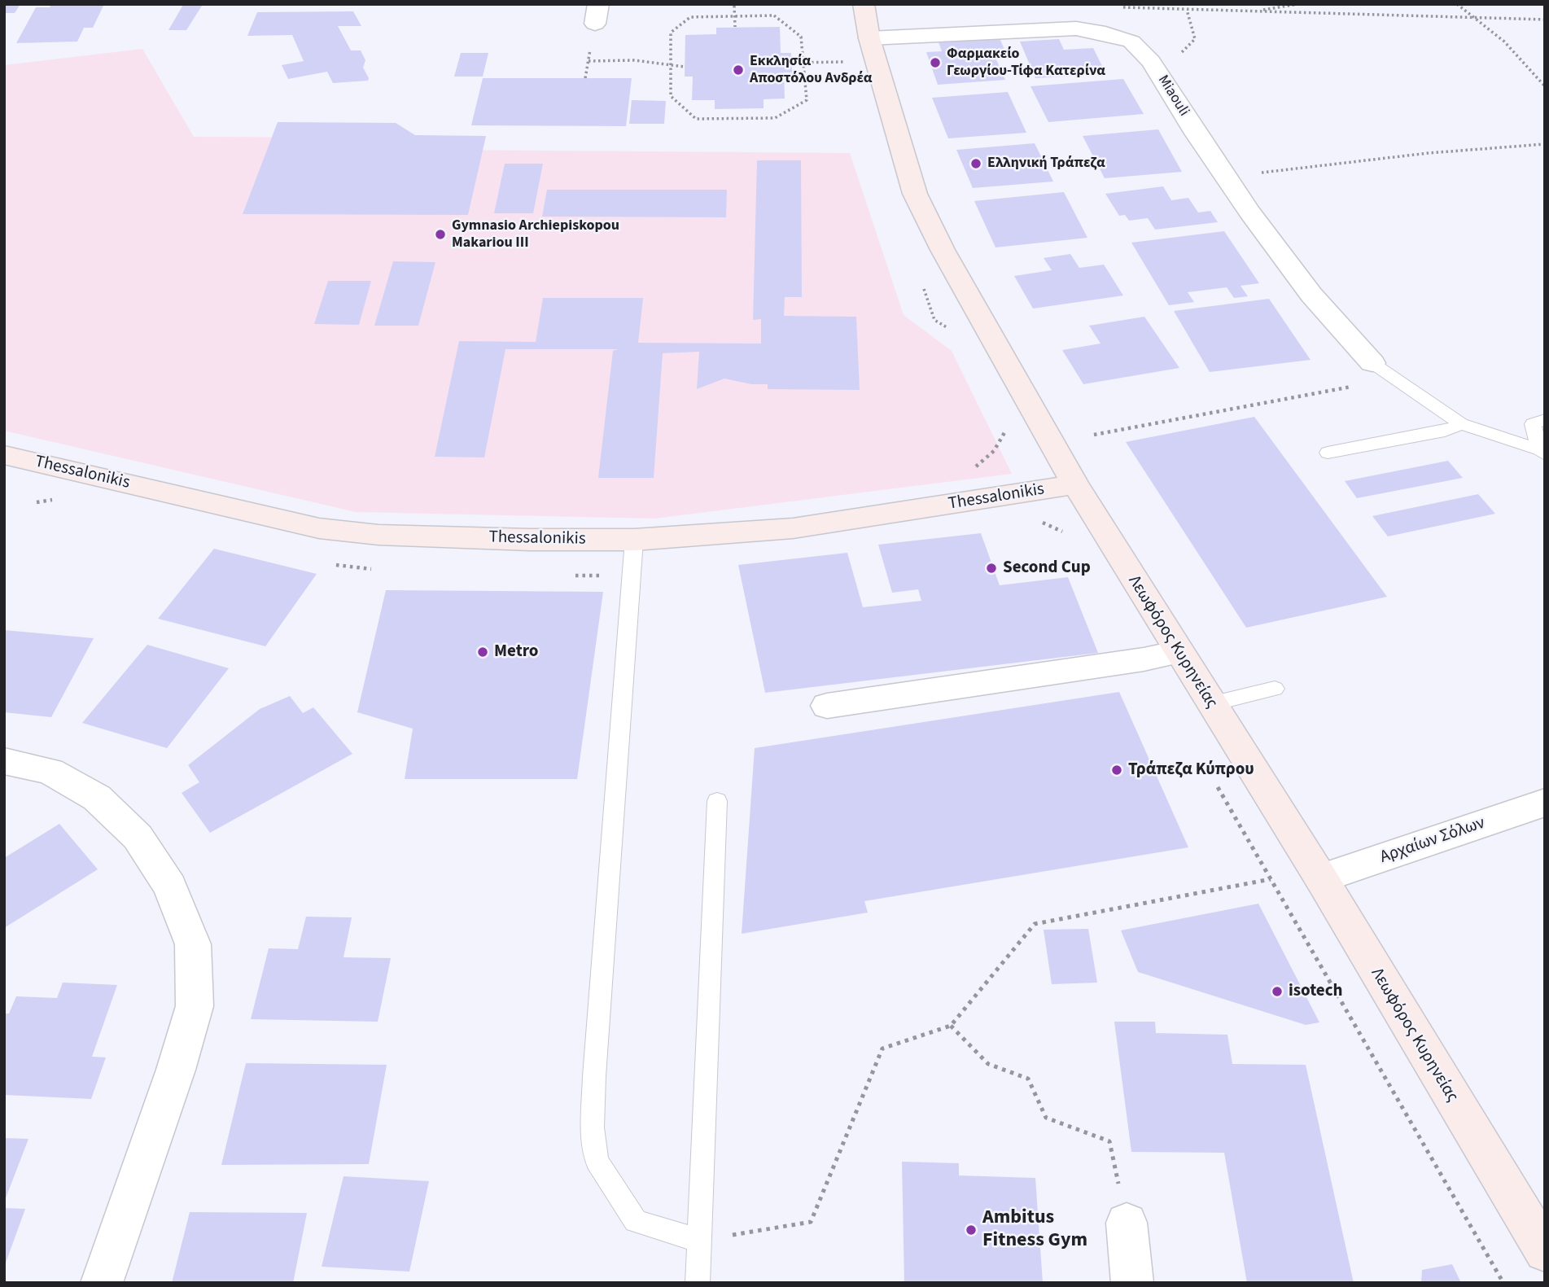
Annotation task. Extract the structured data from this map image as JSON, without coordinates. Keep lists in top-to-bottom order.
{
  "streets": {
    "main road": ["Thessalonikis", "Λεωφόρος Κυρηνείας"],
    "street": ["Miaouli", "Αρχαίων Σόλων"]
  },
  "crossings": [
    ["Miaouli", "Λεωφόρος Κυρηνείας"],
    ["Thessalonikis", "Λεωφόρος Κυρηνείας"],
    ["Λεωφόρος Κυρηνείας", "Αρχαίων Σόλων"]
  ],
  "places": [
    "Φαρμακείο Γεωργίου-Τίφα Κατερίνα",
    "Εκκλησία Αποστόλου Ανδρέα",
    "Ελληνική Τράπεζα",
    "Gymnasio Archiepiskopou Makariou III",
    "Second Cup",
    "Metro",
    "Τράπεζα Κύπρου",
    "isotech",
    "Ambitus Fitness Gym"
  ]
}
